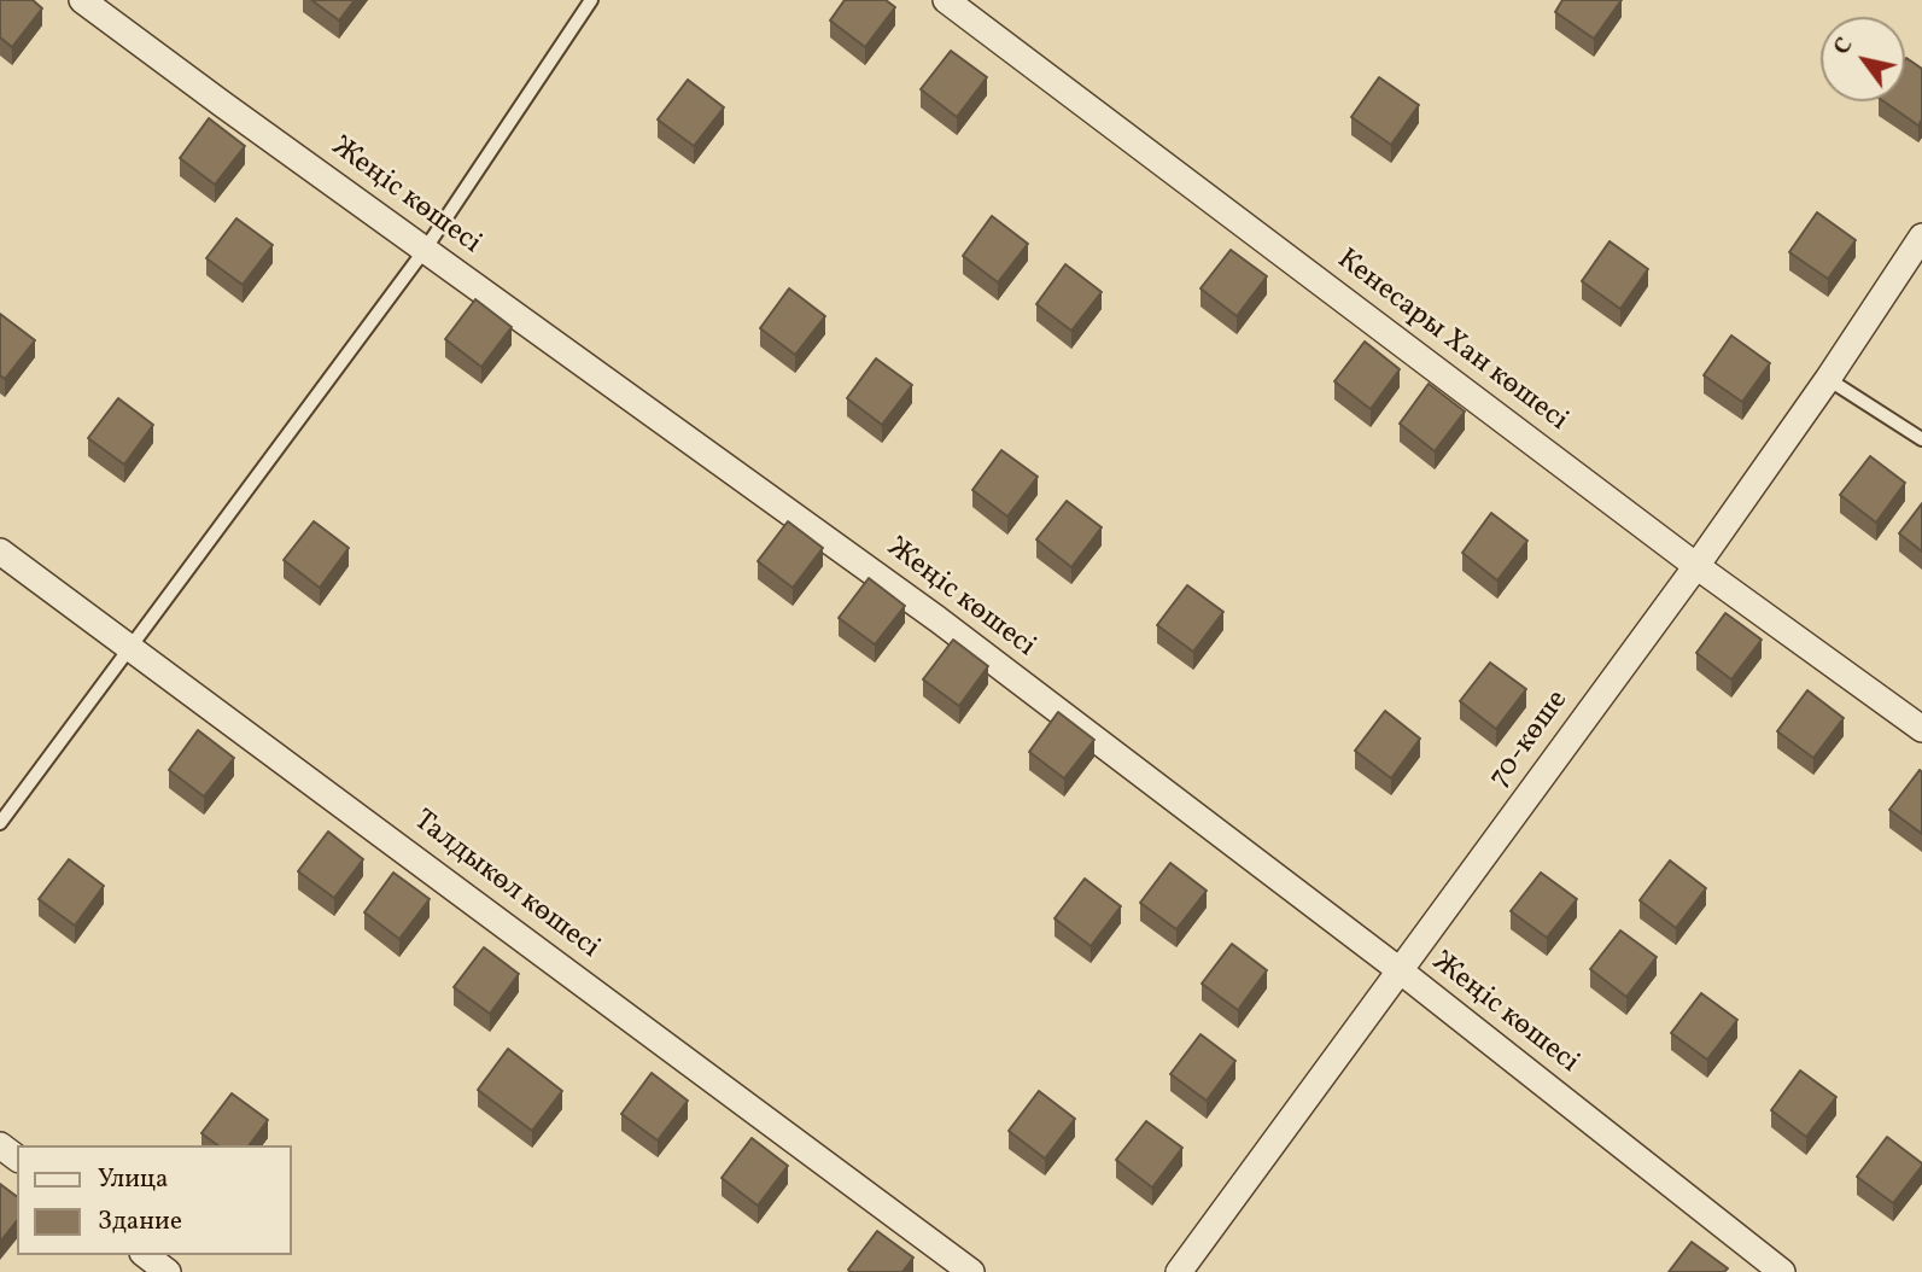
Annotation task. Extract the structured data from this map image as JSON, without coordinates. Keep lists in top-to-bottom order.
{
  "streets": {
    "street": [
      "Жеңіс көшесі",
      "Кенесары Хан көшесі",
      "70-көше",
      "Талдыкөл көшесі"
    ]
  },
  "crossings": [
    ["Жеңіс көшесі", "70-көше"],
    ["Кенесары Хан көшесі", "70-көше"]
  ],
  "legend": ["Улица", "Здание"],
  "north": "top left"
}
